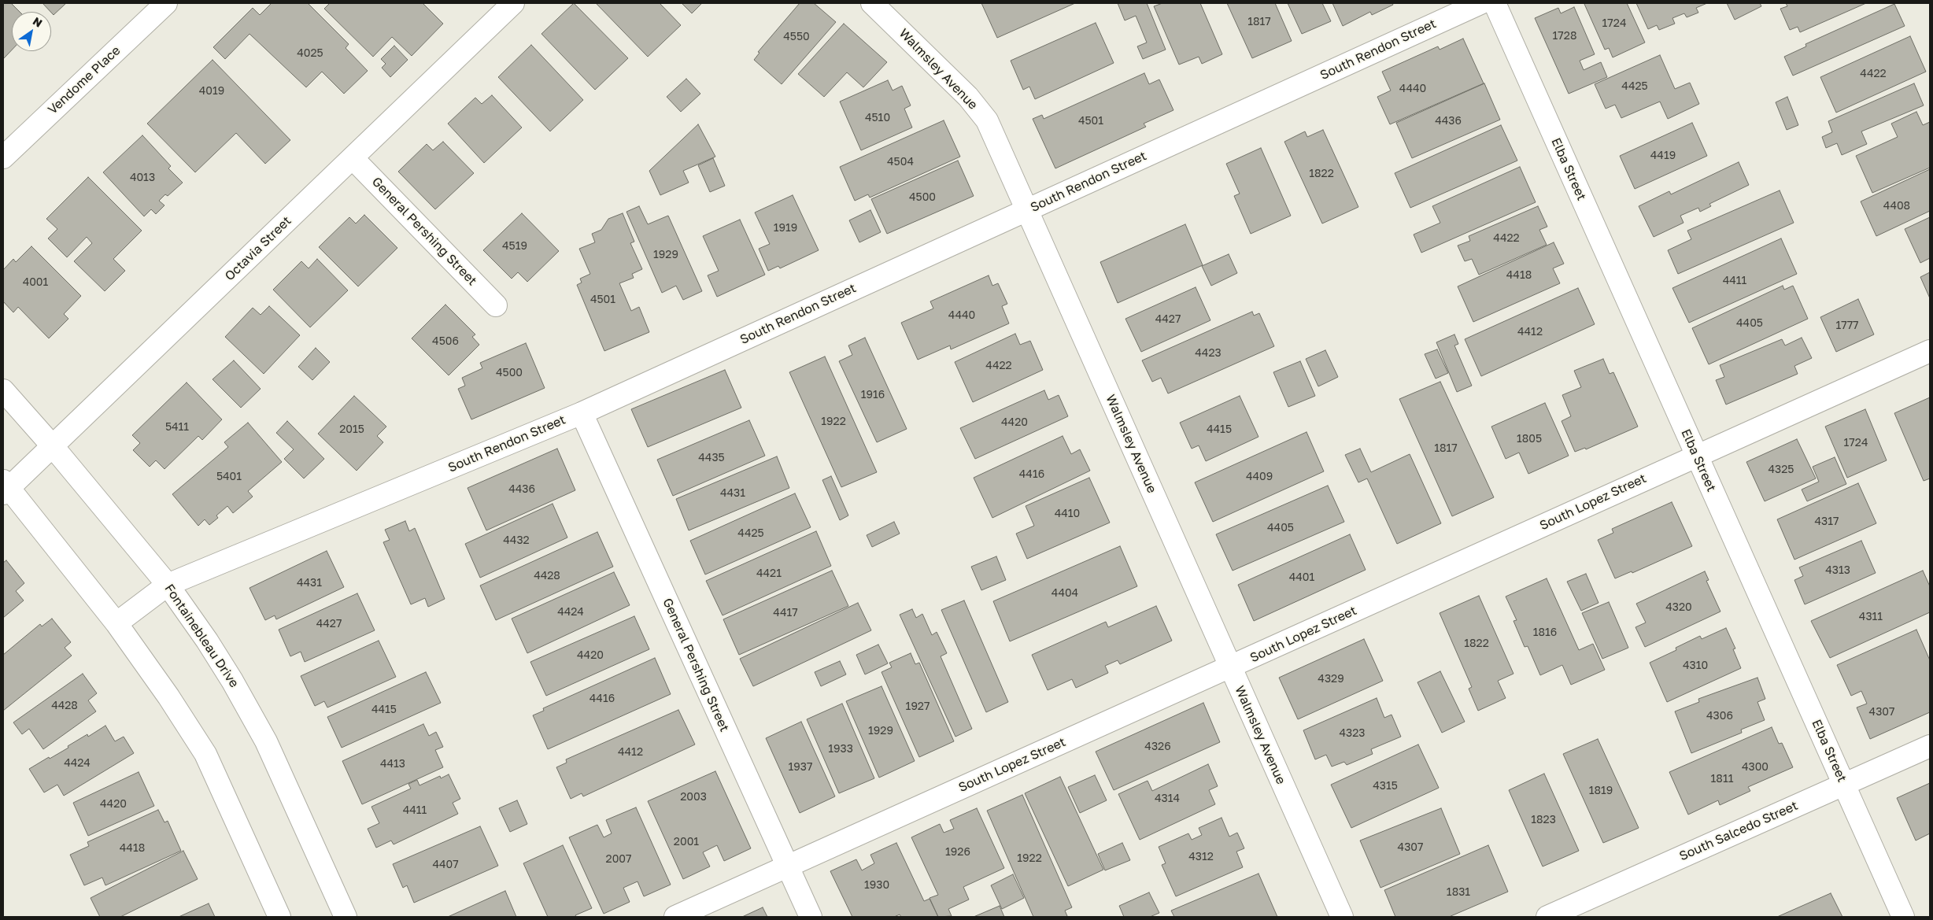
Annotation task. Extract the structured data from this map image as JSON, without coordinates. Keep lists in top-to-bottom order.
{
  "streets": {
    "street": [
      "South Rendon Street",
      "Walmsley Avenue",
      "Vendome Place",
      "Elba Street",
      "General Pershing Street",
      "Octavia Street",
      "South Lopez Street",
      "Fontainebleau Drive",
      "South Salcedo Street"
    ]
  },
  "crossings": [
    ["South Rendon Street", "Walmsley Avenue"],
    ["South Rendon Street", "General Pershing Street"],
    ["South Rendon Street", "Fontainebleau Drive"],
    ["Walmsley Avenue", "South Lopez Street"],
    ["Elba Street", "South Lopez Street"],
    ["Elba Street", "South Salcedo Street"],
    ["General Pershing Street", "Octavia Street"],
    ["General Pershing Street", "South Lopez Street"],
    ["Octavia Street", "Fontainebleau Drive"]
  ],
  "house_numbers": [
    "1817",
    "1724",
    "1728",
    "4550",
    "4025",
    "4422",
    "4425",
    "4440",
    "4019",
    "4510",
    "4501",
    "4436",
    "4419",
    "4504",
    "1822",
    "4013",
    "4500",
    "4408",
    "1919",
    "4422",
    "4519",
    "1929",
    "4418",
    "4411",
    "4001",
    "4501",
    "4440",
    "4427",
    "4405",
    "1777",
    "4412",
    "4506",
    "4423",
    "4422",
    "4500",
    "1916",
    "1922",
    "4420",
    "5411",
    "2015",
    "4415",
    "1805",
    "1724",
    "1817",
    "4435",
    "4325",
    "4416",
    "5401",
    "4409",
    "4436",
    "4431",
    "4410",
    "4317",
    "4405",
    "4425",
    "4432",
    "4313",
    "4421",
    "4428",
    "4401",
    "4431",
    "4404",
    "4320",
    "4424",
    "4417",
    "4311",
    "4427",
    "1816",
    "1822",
    "4420",
    "4310",
    "4329",
    "4416",
    "4428",
    "1927",
    "4415",
    "4307",
    "4306",
    "1929",
    "4323",
    "4326",
    "1933",
    "4412",
    "4424",
    "4413",
    "1937",
    "4300",
    "1811",
    "4315",
    "1819",
    "2003",
    "4314",
    "4420",
    "4411",
    "1823",
    "2001",
    "4307",
    "4418",
    "1926",
    "4312",
    "1922",
    "2007",
    "4407",
    "1930",
    "1831"
  ],
  "north": "top right"
}
